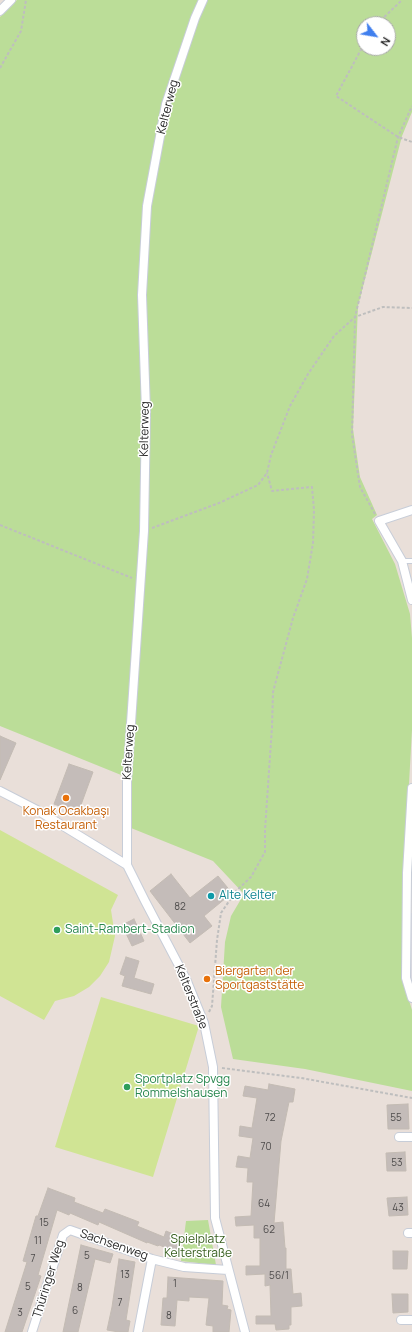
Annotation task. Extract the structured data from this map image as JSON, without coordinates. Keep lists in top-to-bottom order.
{
  "streets": {
    "street": [
      "Kelterweg",
      "Kelterstraße",
      "Sachsenweg",
      "Thüringer Weg"
    ]
  },
  "crossings": [
    ["Kelterweg", "Kelterstraße"],
    ["Kelterstraße", "Sachsenweg"],
    ["Sachsenweg", "Thüringer Weg"]
  ],
  "parks": ["Spielplatz Kelterstraße"],
  "places": [
    "Konak Ocakbaşı Restaurant",
    "Alte Kelter",
    "Saint-Rambert-Stadion",
    "Biergarten der Sportgaststätte",
    "Sportplatz Spvgg Rommelshausen"
  ],
  "house_numbers": [
    "82",
    "72",
    "55",
    "70",
    "53",
    "64",
    "43",
    "15",
    "62",
    "11",
    "5",
    "7",
    "13",
    "56/1",
    "1",
    "5",
    "8",
    "7",
    "6",
    "3",
    "8"
  ],
  "north": "bottom right"
}
